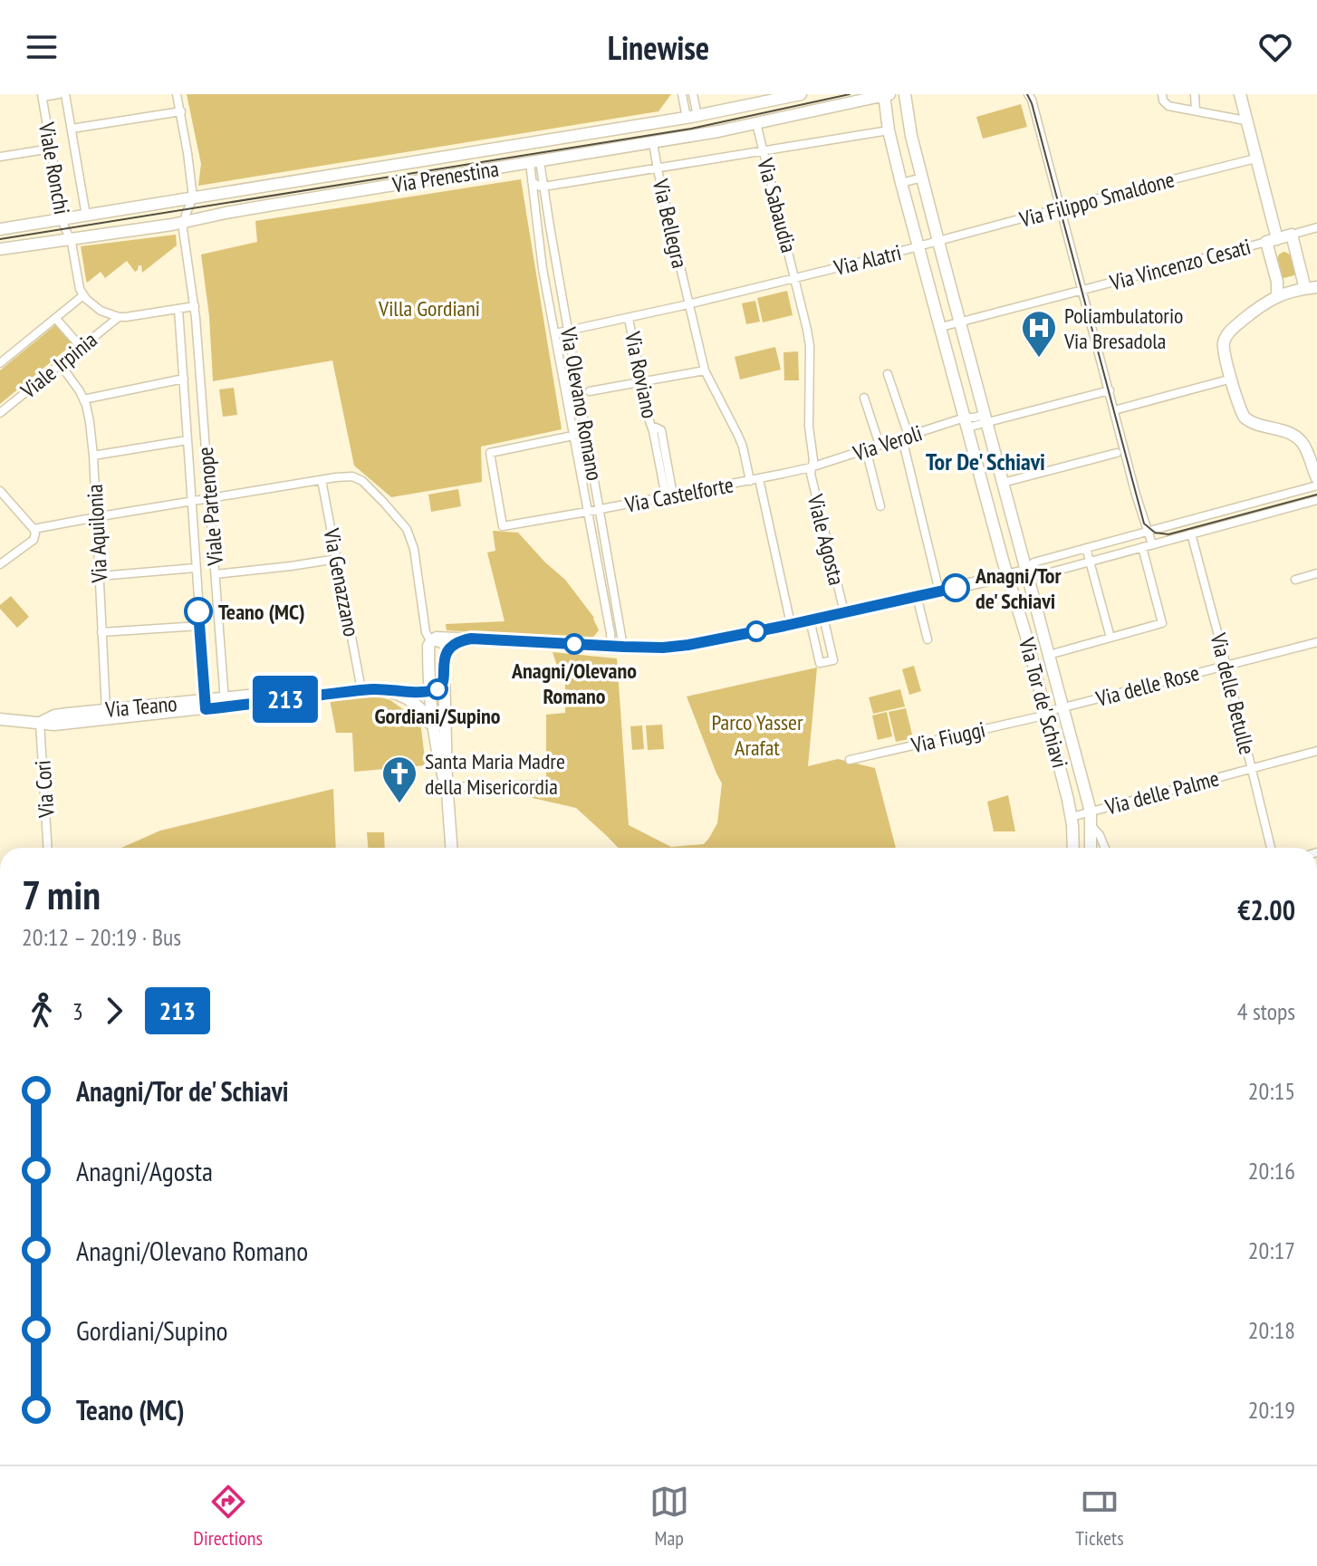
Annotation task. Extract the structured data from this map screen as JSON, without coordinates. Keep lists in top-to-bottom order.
{
  "streets": {
    "main road": [
      "Via Prenestina",
      "Via Vincenzo Cesati",
      "Via Tor de' Schiavi",
      "Via Teano"
    ],
    "street": [
      "Viale Ronchi",
      "Via Filippo Smaldone",
      "Via Sabaudia",
      "Via Bellegra",
      "Via Alatri",
      "Viale Irpinia",
      "Via Roviano",
      "Via Olevano Romano",
      "Via Veroli",
      "Via Castelforte",
      "Viale Partenope",
      "Via Aquilonia",
      "Viale Agosta",
      "Via Genazzano",
      "Via delle Rose",
      "Via delle Betulle",
      "Via Fiuggi",
      "Via Cori",
      "Via delle Palme"
    ]
  },
  "crossings": [
    ["Viale Ronchi", "Via Prenestina"],
    ["Viale Ronchi", "Viale Irpinia"],
    ["Via Prenestina", "Via Sabaudia"],
    ["Via Prenestina", "Via Bellegra"],
    ["Via Prenestina", "Via Olevano Romano"],
    ["Via Prenestina", "Viale Partenope"],
    ["Via Prenestina", "Via Tor de' Schiavi"],
    ["Via Filippo Smaldone", "Via Alatri"],
    ["Via Filippo Smaldone", "Via Tor de' Schiavi"],
    ["Via Sabaudia", "Via Alatri"],
    ["Via Sabaudia", "Viale Agosta"],
    ["Via Bellegra", "Via Alatri"],
    ["Via Alatri", "Via Tor de' Schiavi"],
    ["Via Vincenzo Cesati", "Via Tor de' Schiavi"],
    ["Viale Irpinia", "Via Aquilonia"],
    ["Via Roviano", "Via Castelforte"],
    ["Via Olevano Romano", "Via Castelforte"],
    ["Via Veroli", "Via Castelforte"],
    ["Via Veroli", "Viale Agosta"],
    ["Via Veroli", "Via Tor de' Schiavi"],
    ["Viale Partenope", "Via Teano"],
    ["Via Aquilonia", "Via Teano"],
    ["Via Genazzano", "Via Teano"],
    ["Via delle Rose", "Via delle Betulle"],
    ["Via delle Rose", "Via Tor de' Schiavi"],
    ["Via delle Rose", "Via Fiuggi"],
    ["Via delle Betulle", "Via delle Palme"],
    ["Via Tor de' Schiavi", "Via Fiuggi"],
    ["Via Tor de' Schiavi", "Via delle Palme"],
    ["Via Teano", "Via Cori"]
  ],
  "districts": ["Tor De' Schiavi"],
  "parks": ["Villa Gordiani", "Parco Yasser Arafat"],
  "places": {
    "hospital": ["Poliambulatorio Via Bresadola"],
    "other": [
      "Anagni/Tor de' Schiavi",
      "Teano (MC)",
      "Anagni/Olevano Romano",
      "Gordiani/Supino"
    ],
    "church": ["Santa Maria Madre della Misericordia"]
  },
  "lines": ["bus line 213"],
  "page": {
    "header": "Linewise",
    "on_map": "213",
    "heading": ["7 min", "20:12 – 20:19 · Bus", "€2.00"],
    "legs": ["3", "213", "4 stops"],
    "list": [
      {
        "name": "Anagni/Tor de' Schiavi",
        "value": "20:15"
      },
      {
        "name": "Anagni/Agosta",
        "value": "20:16"
      },
      {
        "name": "Anagni/Olevano Romano",
        "value": "20:17"
      },
      {
        "name": "Gordiani/Supino",
        "value": "20:18"
      },
      {
        "name": "Teano (MC)",
        "value": "20:19"
      }
    ],
    "tabs": ["Directions", "Map", "Tickets"]
  }
}
